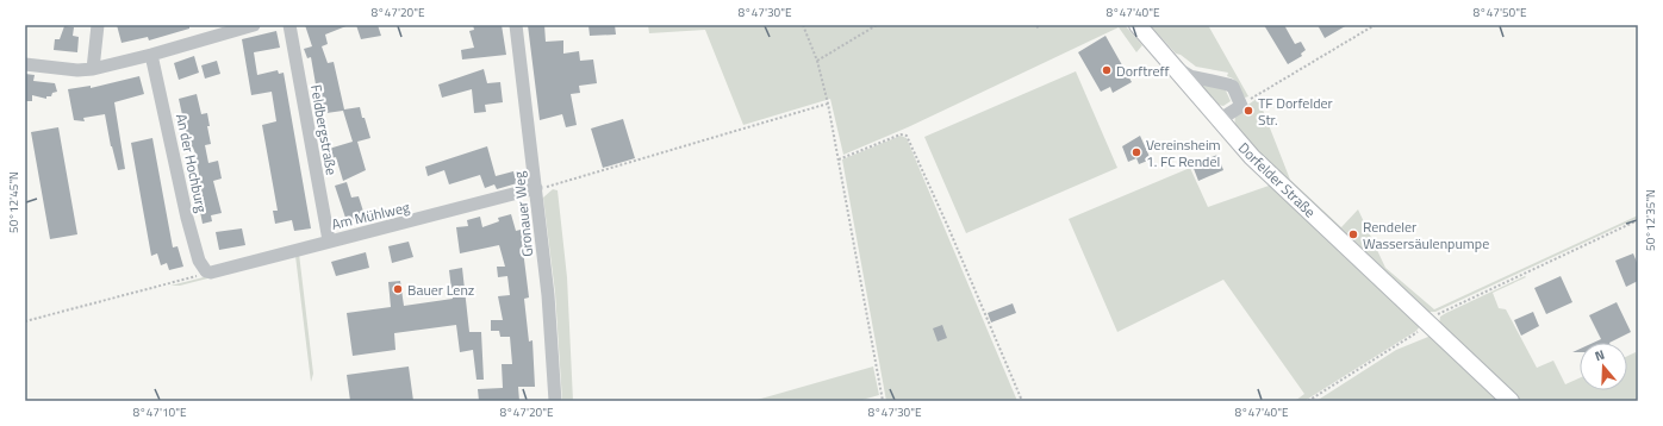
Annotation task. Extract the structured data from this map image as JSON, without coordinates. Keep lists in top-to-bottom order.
{
  "streets": {
    "main road": ["Dorfelder Straße"],
    "street": [
      "Feldbergstraße",
      "An der Hochburg",
      "Gronauer Weg",
      "Am Mühlweg"
    ]
  },
  "crossings": [
    ["Feldbergstraße", "Am Mühlweg"],
    ["An der Hochburg", "Am Mühlweg"],
    ["Gronauer Weg", "Am Mühlweg"]
  ],
  "places": [
    "Dorftreff",
    "TF Dorfelder Str.",
    "Vereinsheim 1. FC Rendel",
    "Rendeler Wassersäulenpumpe",
    "Bauer Lenz"
  ],
  "north": "top",
  "coordinates": [
    "8°47'20\"E",
    "8°47'30\"E",
    "8°47'40\"E",
    "8°47'50\"E",
    "50°12'45\"N",
    "50°12'35\"N",
    "8°47'10\"E"
  ]
}
